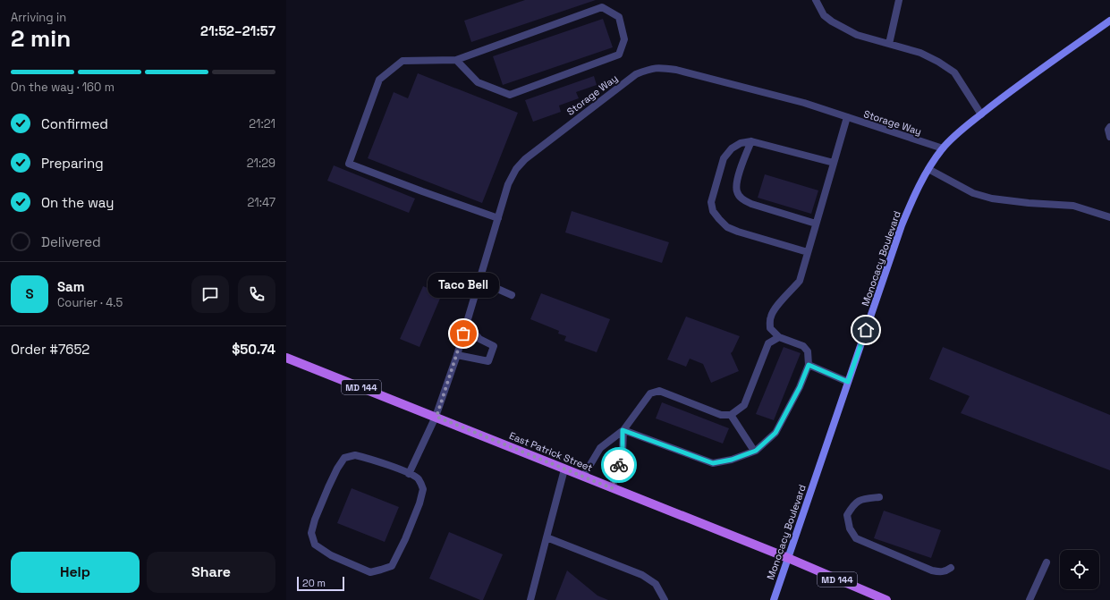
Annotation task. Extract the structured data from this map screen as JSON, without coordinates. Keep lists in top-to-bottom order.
{
  "streets": {
    "main road": ["Monocacy Boulevard", "MD 144", "East Patrick Street"],
    "street": ["Storage Way"]
  },
  "crossings": [
    ["Storage Way", "Monocacy Boulevard"],
    ["Storage Way", "East Patrick Street"],
    ["Monocacy Boulevard", "East Patrick Street"]
  ],
  "places": ["Taco Bell"],
  "scale_bar": "20 m",
  "page": {
    "heading": ["2 min", "Arriving in", "21:52–21:57"],
    "panel": [
      "Sam",
      "Courier · 4.5",
      "Order #7652",
      "$50.74"
    ],
    "bar": "On the way · 160 m",
    "list": [
      ["Confirmed", "21:21"],
      ["Preparing", "21:29"],
      ["On the way", "21:47"],
      "Delivered"
    ],
    "bubble": "Taco Bell",
    "round": "S",
    "buttons": ["Help", "Share"],
    "scale": "20 m"
  }
}
